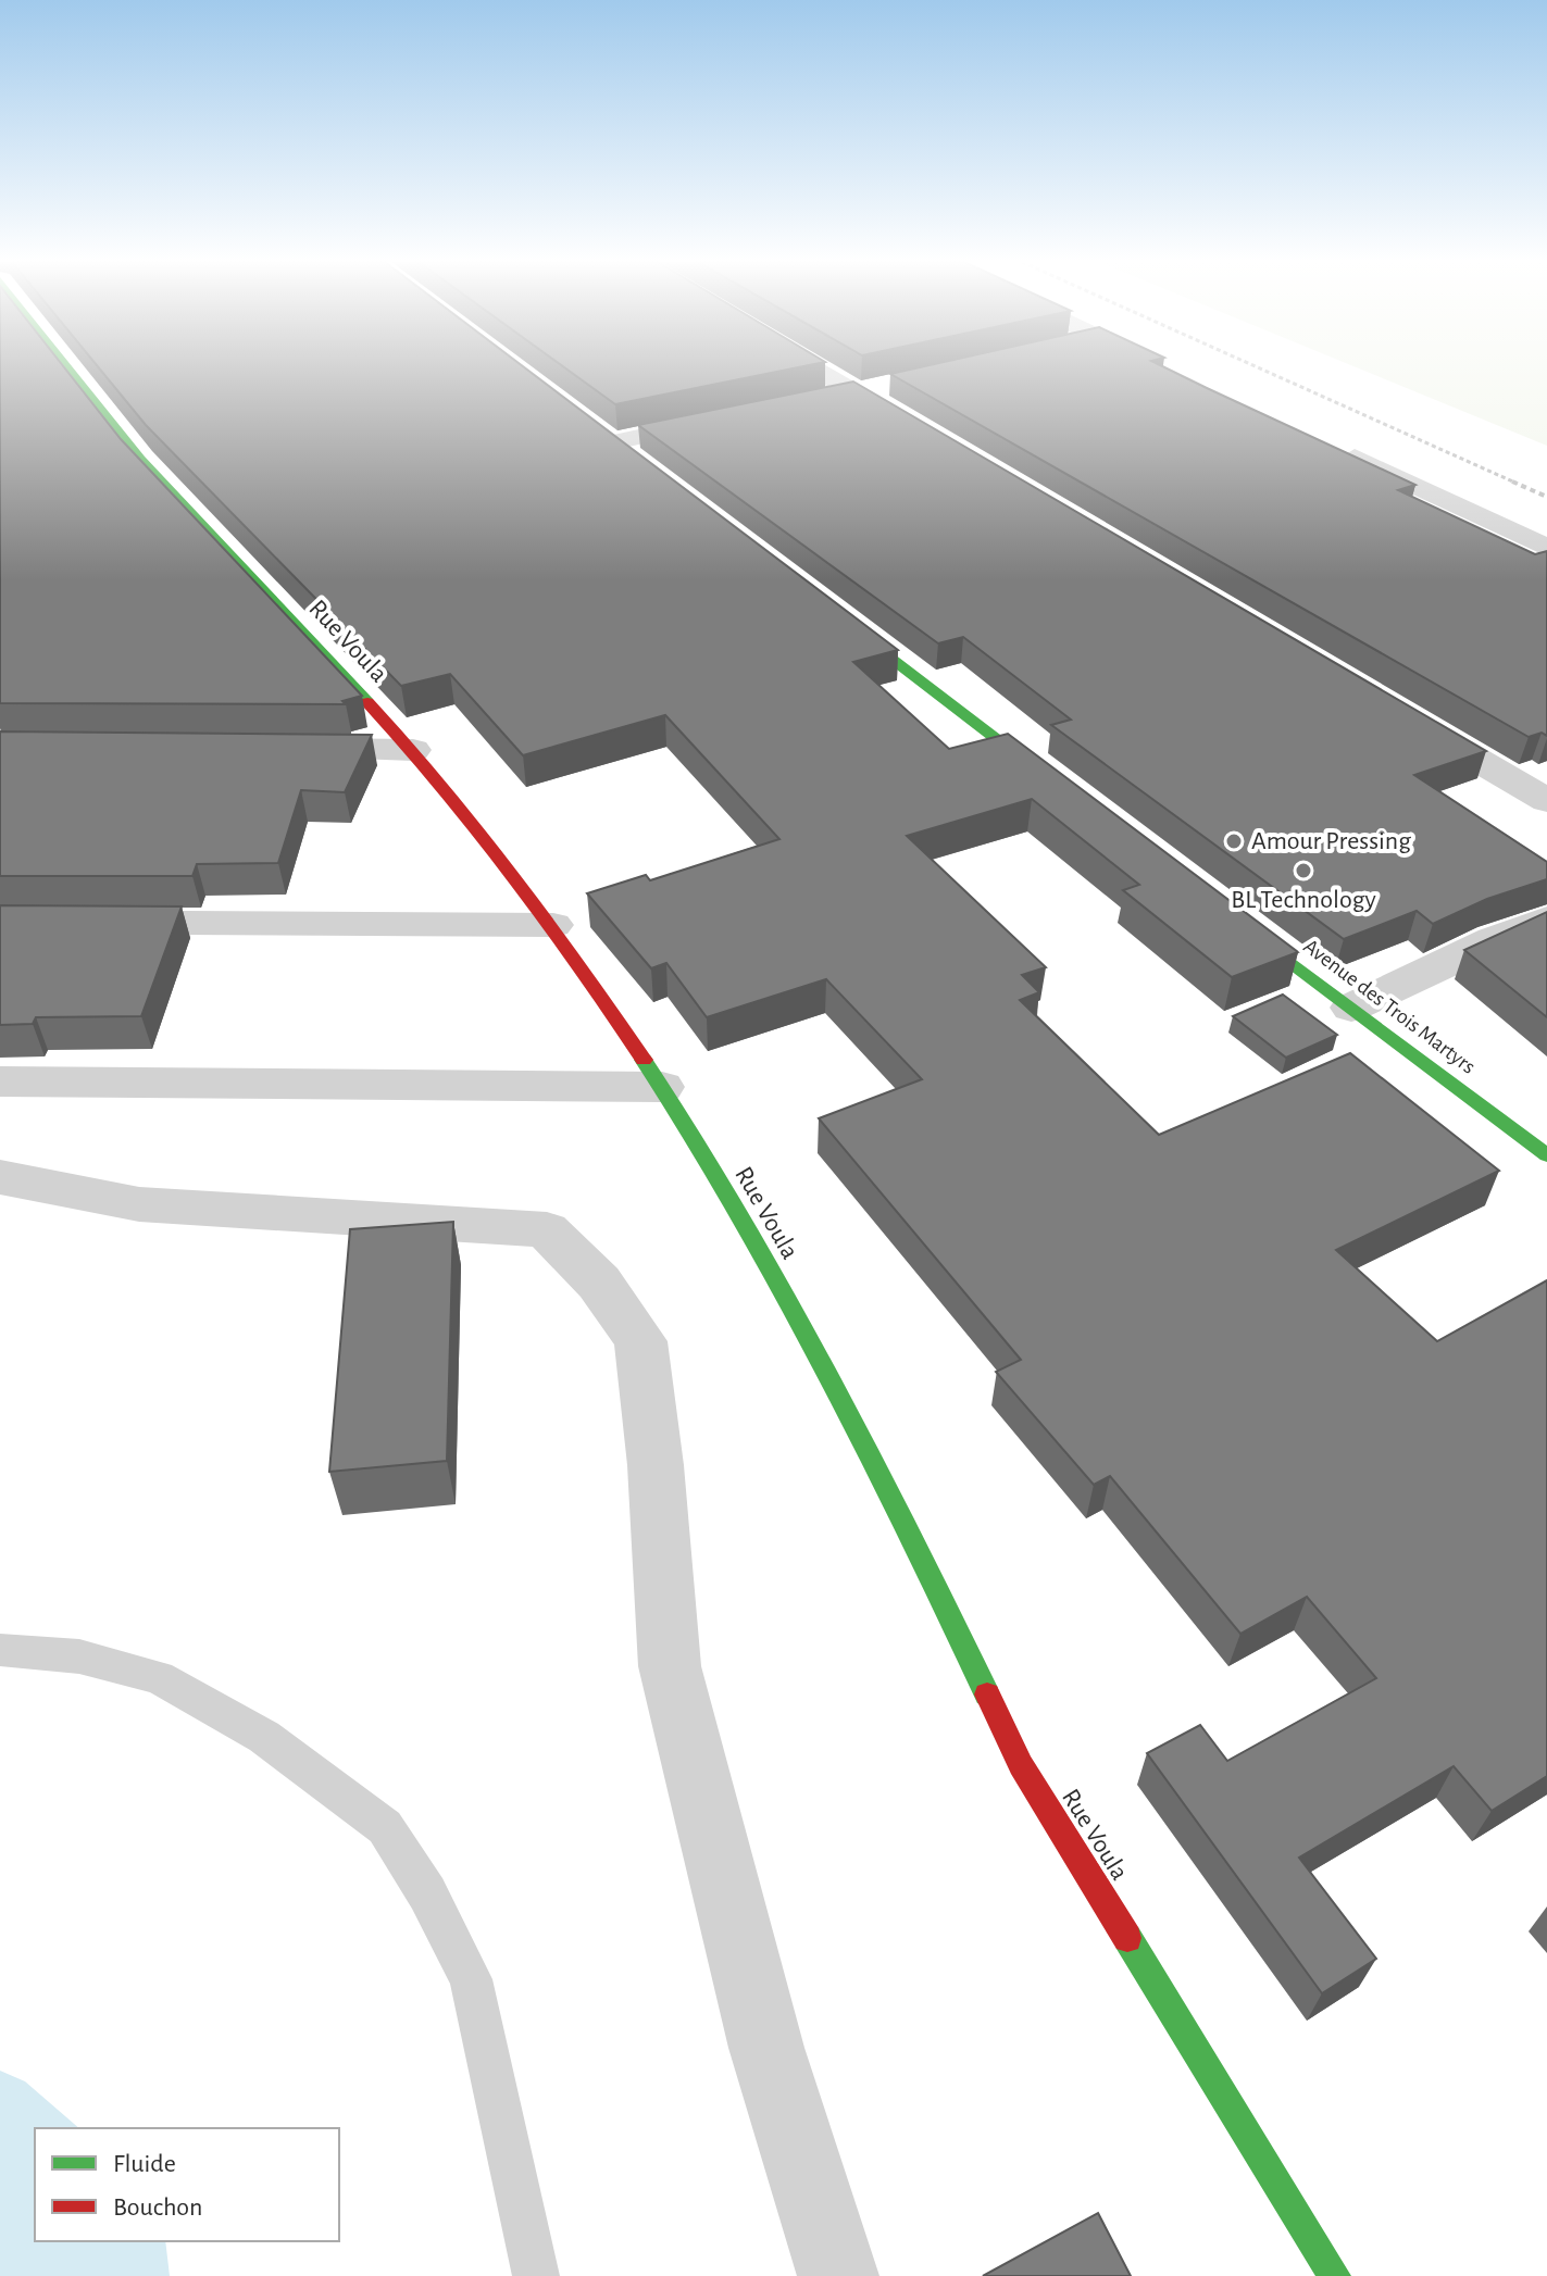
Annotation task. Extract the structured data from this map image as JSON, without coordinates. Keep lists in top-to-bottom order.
{
  "streets": {
    "street": ["Rue Voula", "Avenue des Trois Martyrs"]
  },
  "places": ["Amour Pressing", "BL Technology"],
  "legend": ["Fluide", "Bouchon"]
}
